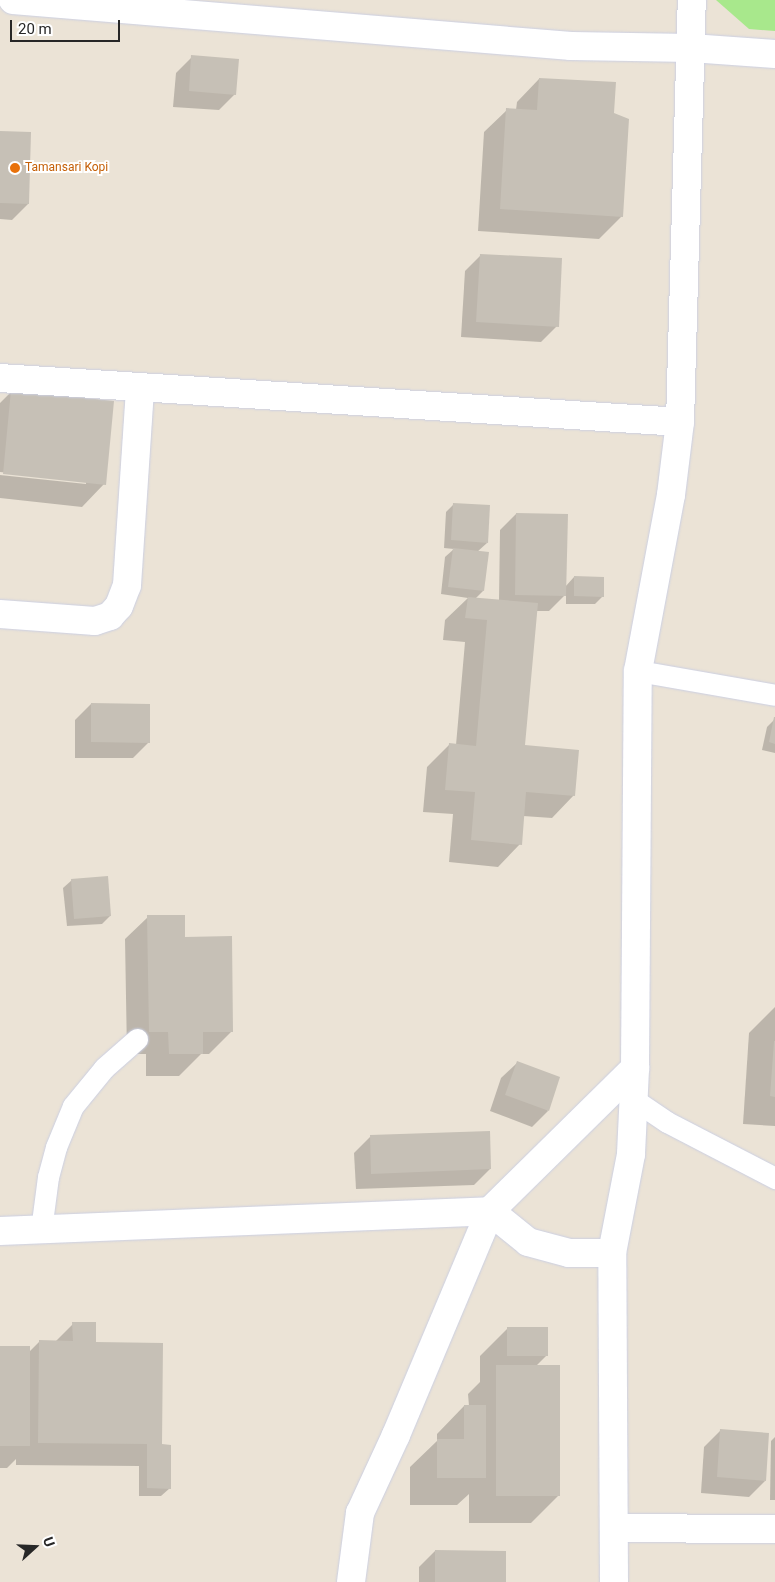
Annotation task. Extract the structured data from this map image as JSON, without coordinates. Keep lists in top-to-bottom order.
{
  "places": ["Tamansari Kopi"],
  "scale_bar": "20 m",
  "north": "right"
}
